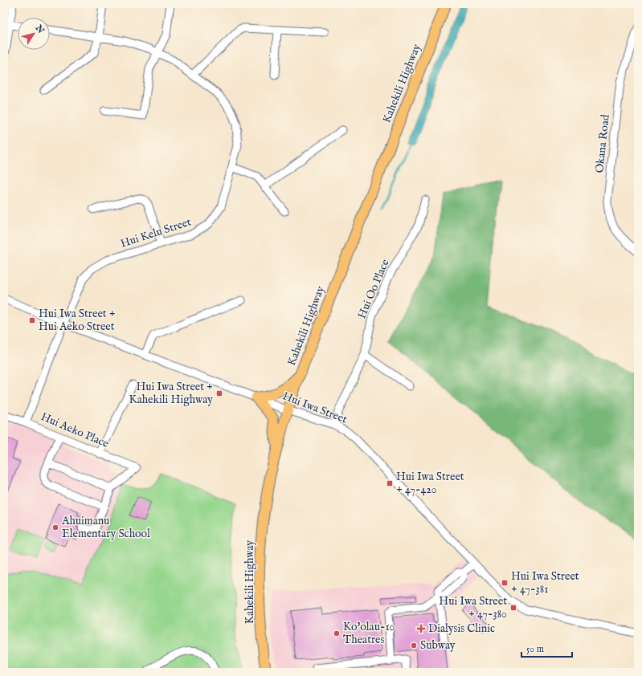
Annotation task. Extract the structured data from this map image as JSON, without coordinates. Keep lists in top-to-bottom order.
{
  "streets": {
    "main road": ["Kahekili Highway"],
    "street": [
      "Okana Road",
      "Hui Kelu Street",
      "Hui Oo Place",
      "Hui Iwa Street",
      "Hui Aeko Place"
    ]
  },
  "crossings": [
    ["Kahekili Highway", "Hui Iwa Street"],
    ["Hui Kelu Street", "Hui Iwa Street"],
    ["Hui Kelu Street", "Hui Aeko Place"],
    ["Hui Oo Place", "Hui Iwa Street"]
  ],
  "places": {
    "transit": [
      "Hui Iwa Street + Hui Aeko Street",
      "Hui Iwa Street + Kahekili Highway",
      "Hui Iwa Street + 47-420",
      "Hui Iwa Street + 47-381",
      "Hui Iwa Street + 47-380"
    ],
    "other": ["Ahuimanu Elementary School", "Ko'olau-10 Theatres", "Subway"],
    "health": ["Dialysis Clinic"]
  },
  "scale_bar": "50 m",
  "north": "top right"
}
